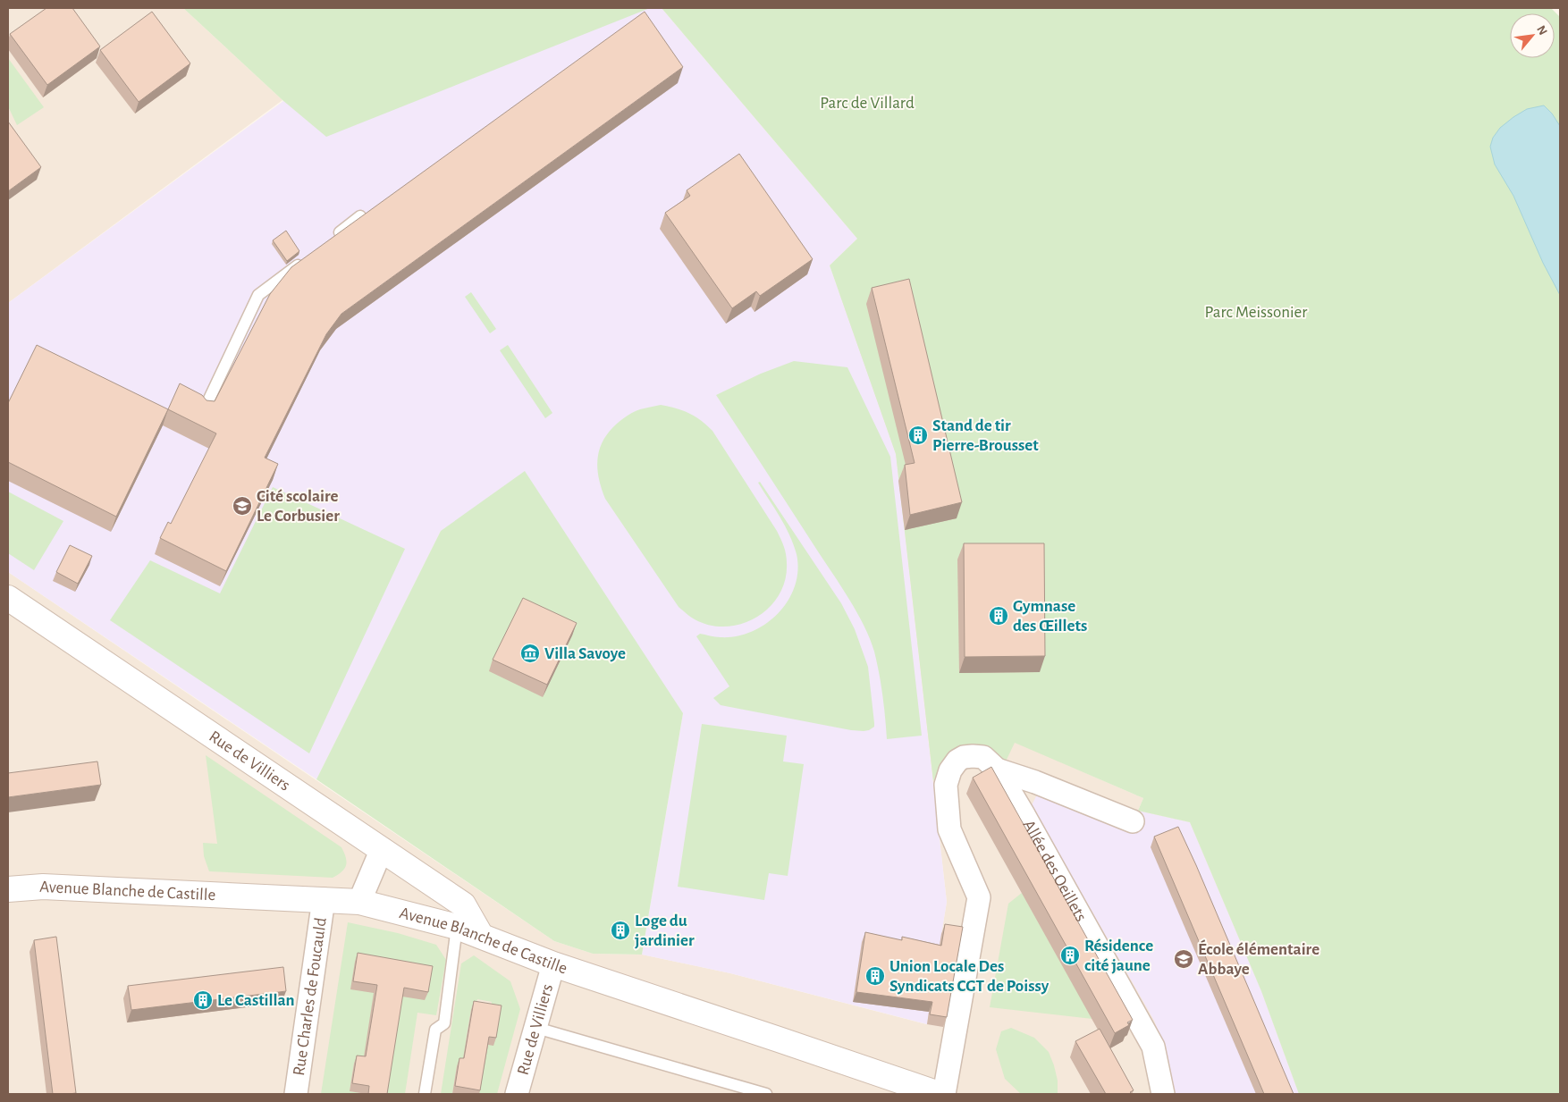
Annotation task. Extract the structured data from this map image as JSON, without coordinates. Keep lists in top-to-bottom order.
{
  "streets": {
    "street": [
      "Rue de Villiers",
      "Allée des Oeillets",
      "Avenue Blanche de Castille",
      "Rue Charles de Foucauld"
    ]
  },
  "crossings": [
    ["Rue de Villiers", "Avenue Blanche de Castille"],
    ["Avenue Blanche de Castille", "Rue Charles de Foucauld"]
  ],
  "parks": ["Parc de Villard", "Parc Meissonier"],
  "places": {
    "building": [
      "Stand de tir Pierre-Brousset",
      "Gymnase des Œillets",
      "Loge du jardinier",
      "Résidence cité jaune",
      "Union Locale Des Syndicats CGT de Poissy",
      "Le Castillan"
    ],
    "school or university": ["Cité scolaire Le Corbusier", "École élémentaire Abbaye"],
    "museum": ["Villa Savoye"]
  },
  "north": "top right"
}
